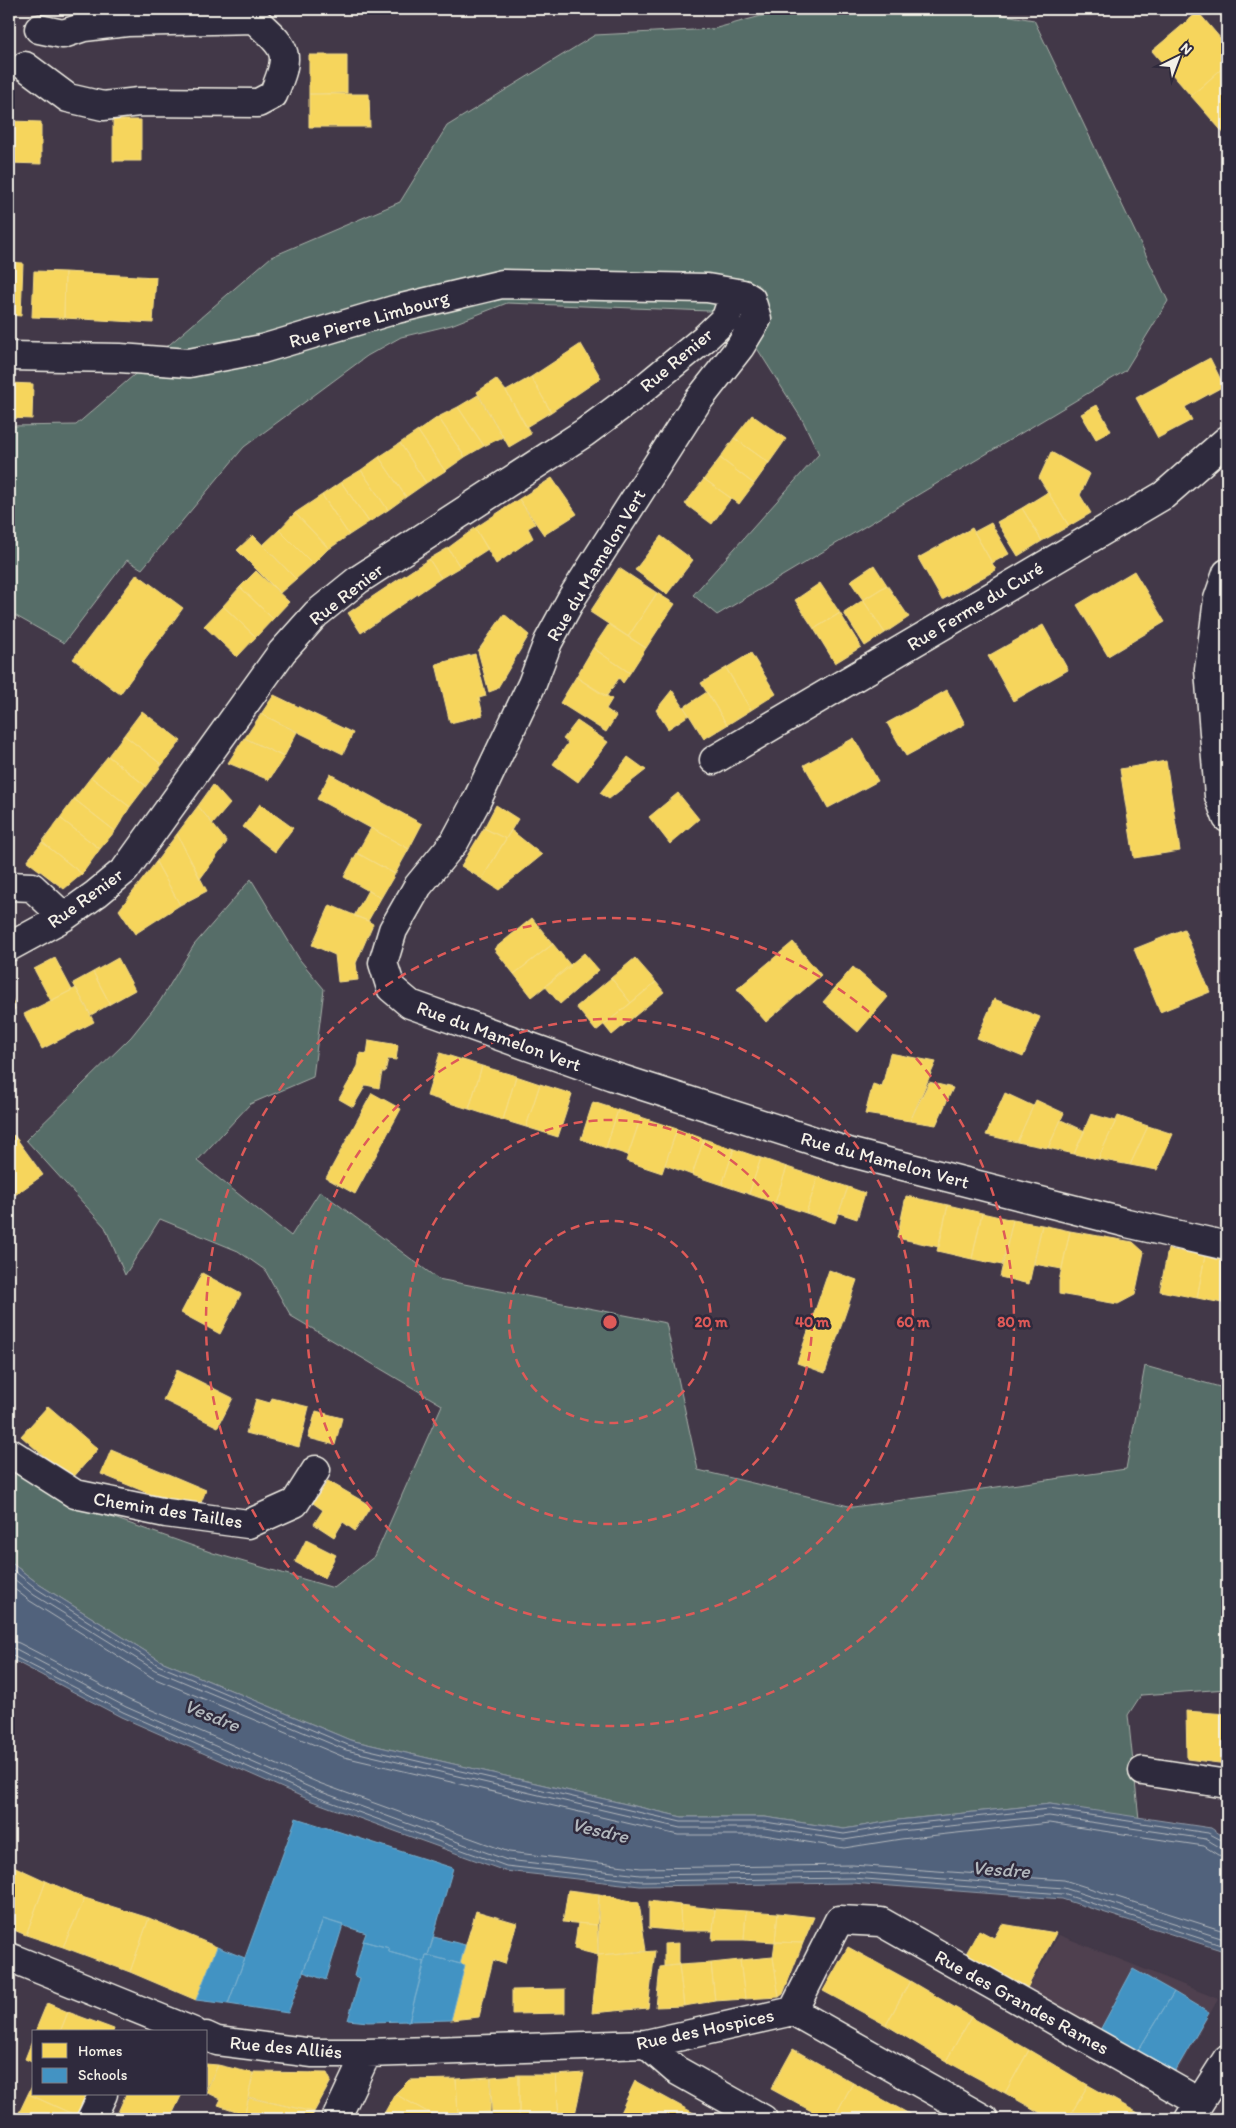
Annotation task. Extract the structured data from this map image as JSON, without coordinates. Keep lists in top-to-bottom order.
{
  "streets": {
    "street": [
      "Rue Pierre Limbourg",
      "Rue Renier",
      "Rue du Mamelon Vert",
      "Rue Ferme du Curé",
      "Chemin des Tailles",
      "Rue des Grandes Rames",
      "Rue des Hospices",
      "Rue des Alliés"
    ]
  },
  "crossings": [
    ["Rue Pierre Limbourg", "Rue Renier"],
    ["Rue Pierre Limbourg", "Rue du Mamelon Vert"],
    ["Rue Renier", "Rue du Mamelon Vert"],
    ["Rue des Grandes Rames", "Rue des Hospices"],
    ["Rue des Hospices", "Rue des Alliés"]
  ],
  "water": ["Vesdre"],
  "legend": ["Homes", "Schools"],
  "north": "top right",
  "rings": [
    "20 m",
    "40 m",
    "60 m",
    "80 m"
  ]
}
